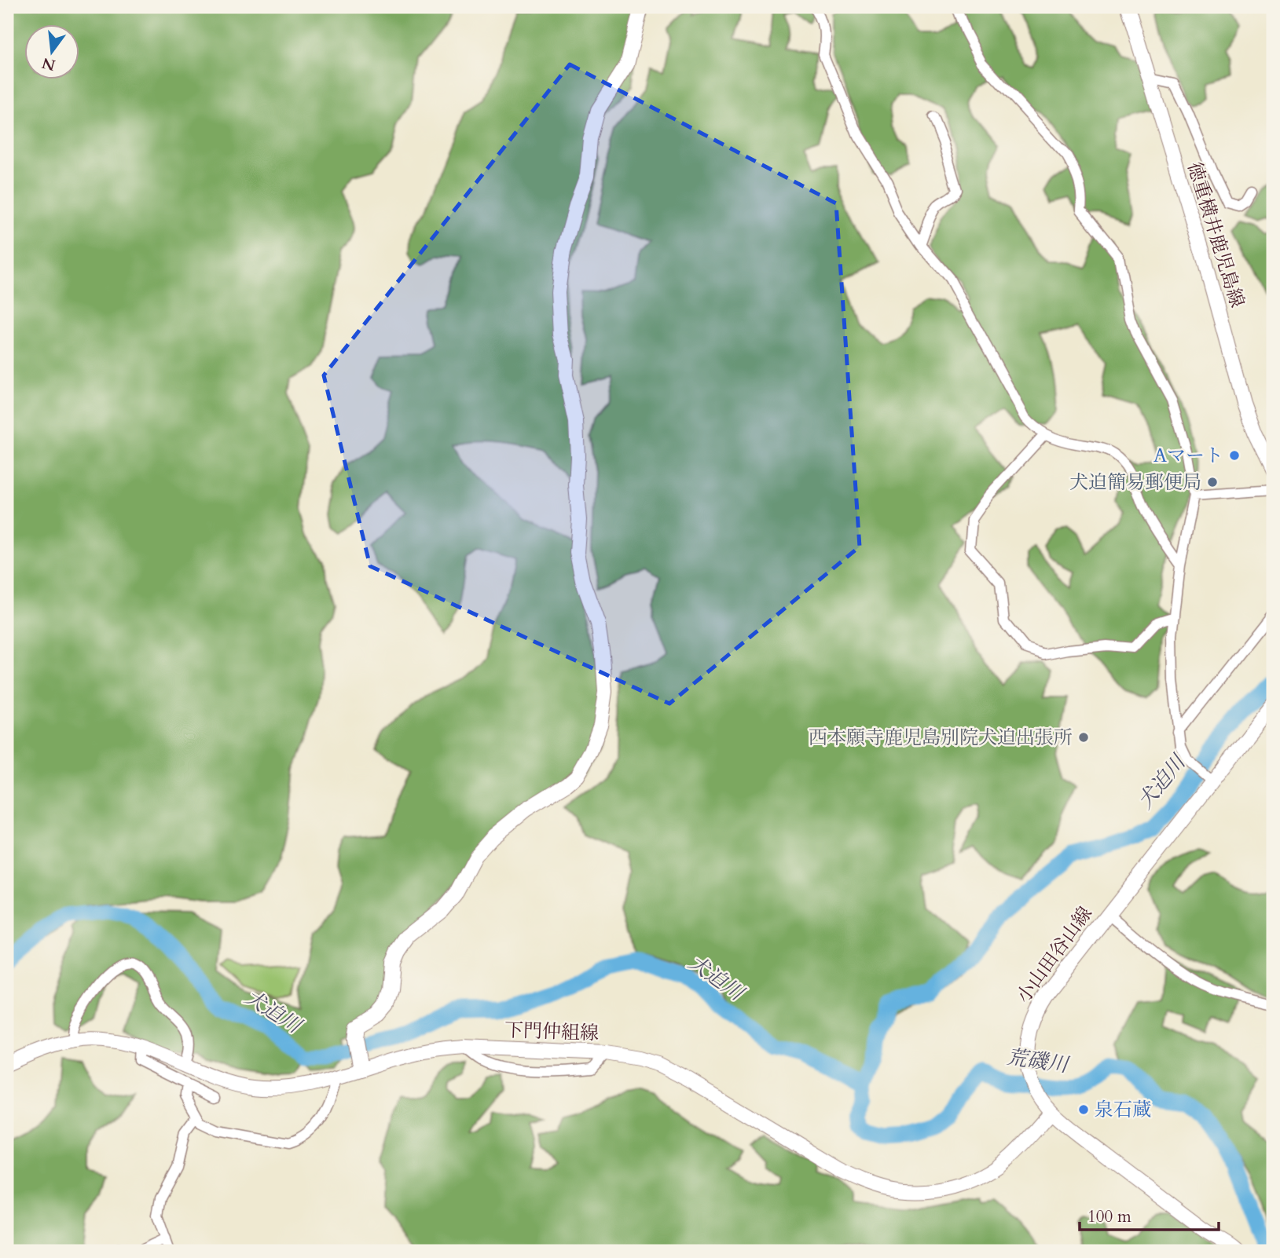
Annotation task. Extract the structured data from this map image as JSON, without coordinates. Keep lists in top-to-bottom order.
{
  "streets": {
    "street": ["徳重横井鹿児島線", "小山田谷山線", "下門仲組線"]
  },
  "crossings": [
    ["小山田谷山線", "下門仲組線"]
  ],
  "water": ["犬迫川", "荒磯川"],
  "places": [
    "Aマート",
    "犬迫簡易郵便局",
    "西本願寺鹿児島別院犬迫出張所",
    "泉石蔵"
  ],
  "scale_bar": "100 m",
  "north": "bottom"
}
